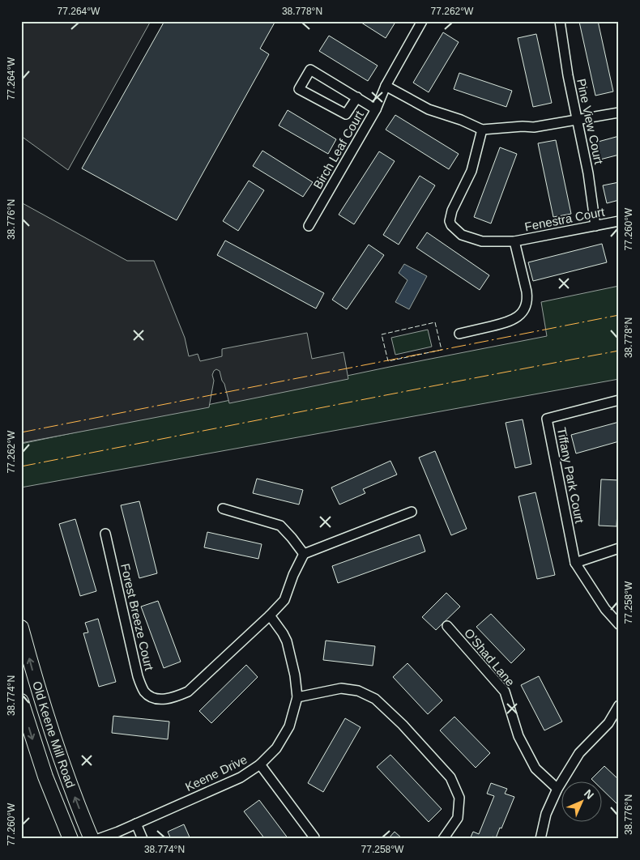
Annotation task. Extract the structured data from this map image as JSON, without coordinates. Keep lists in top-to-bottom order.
{
  "streets": {
    "main road": ["Old Keene Mill Road"],
    "street": [
      "Pine View Court",
      "Birch Leaf Court",
      "Fenestra Court",
      "Tiffany Park Court",
      "Forest Breeze Court",
      "O'Shad Lane",
      "Keene Drive"
    ]
  },
  "crossings": [
    ["Pine View Court", "Fenestra Court"],
    ["Forest Breeze Court", "Keene Drive"]
  ],
  "north": "top right",
  "coordinates": [
    "77.264°W",
    "38.778°N",
    "77.262°W",
    "38.776°N",
    "77.260°W",
    "77.258°W",
    "38.774°N"
  ]
}
